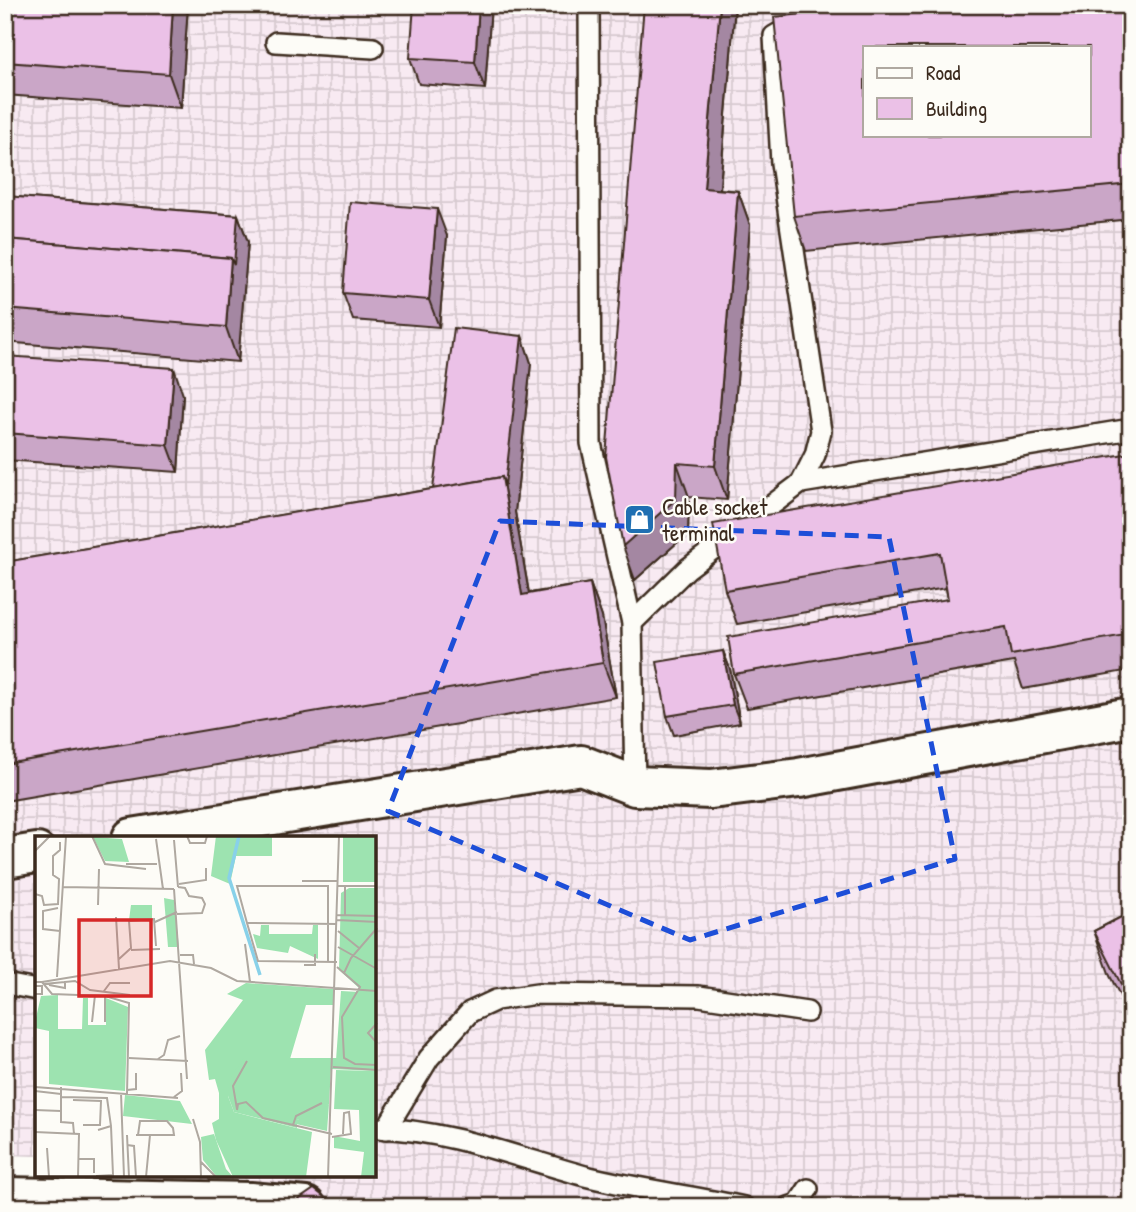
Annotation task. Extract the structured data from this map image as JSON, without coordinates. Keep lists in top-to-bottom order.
{
  "places": {
    "shop": ["Cable socket terminal"]
  },
  "legend": ["Road", "Building"]
}
